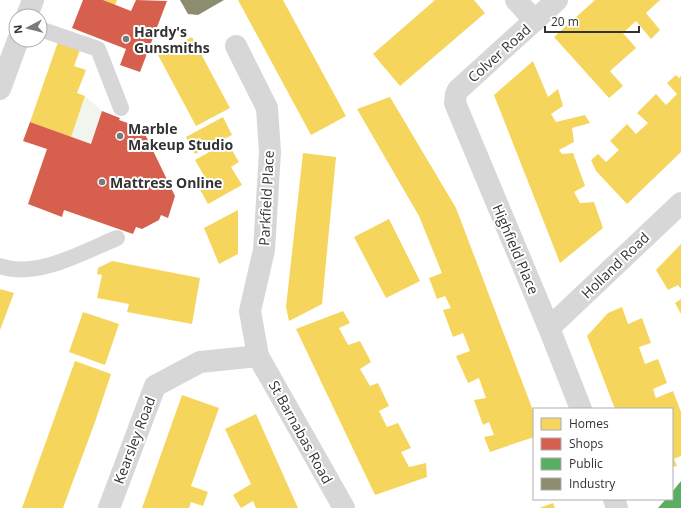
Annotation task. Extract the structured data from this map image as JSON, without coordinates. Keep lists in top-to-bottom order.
{
  "streets": {
    "street": [
      "Colver Road",
      "Parkfield Place",
      "Highfield Place",
      "Holland Road",
      "St Barnabas Road",
      "Kearsley Road"
    ]
  },
  "crossings": [
    ["Colver Road", "Highfield Place"],
    ["Parkfield Place", "St Barnabas Road"],
    ["Parkfield Place", "Kearsley Road"],
    ["Highfield Place", "Holland Road"],
    ["St Barnabas Road", "Kearsley Road"]
  ],
  "places": ["Hardy's Gunsmiths", "Marble Makeup Studio", "Mattress Online"],
  "legend": [
    "Homes",
    "Shops",
    "Public",
    "Industry"
  ],
  "scale_bar": "20 m",
  "north": "left"
}
